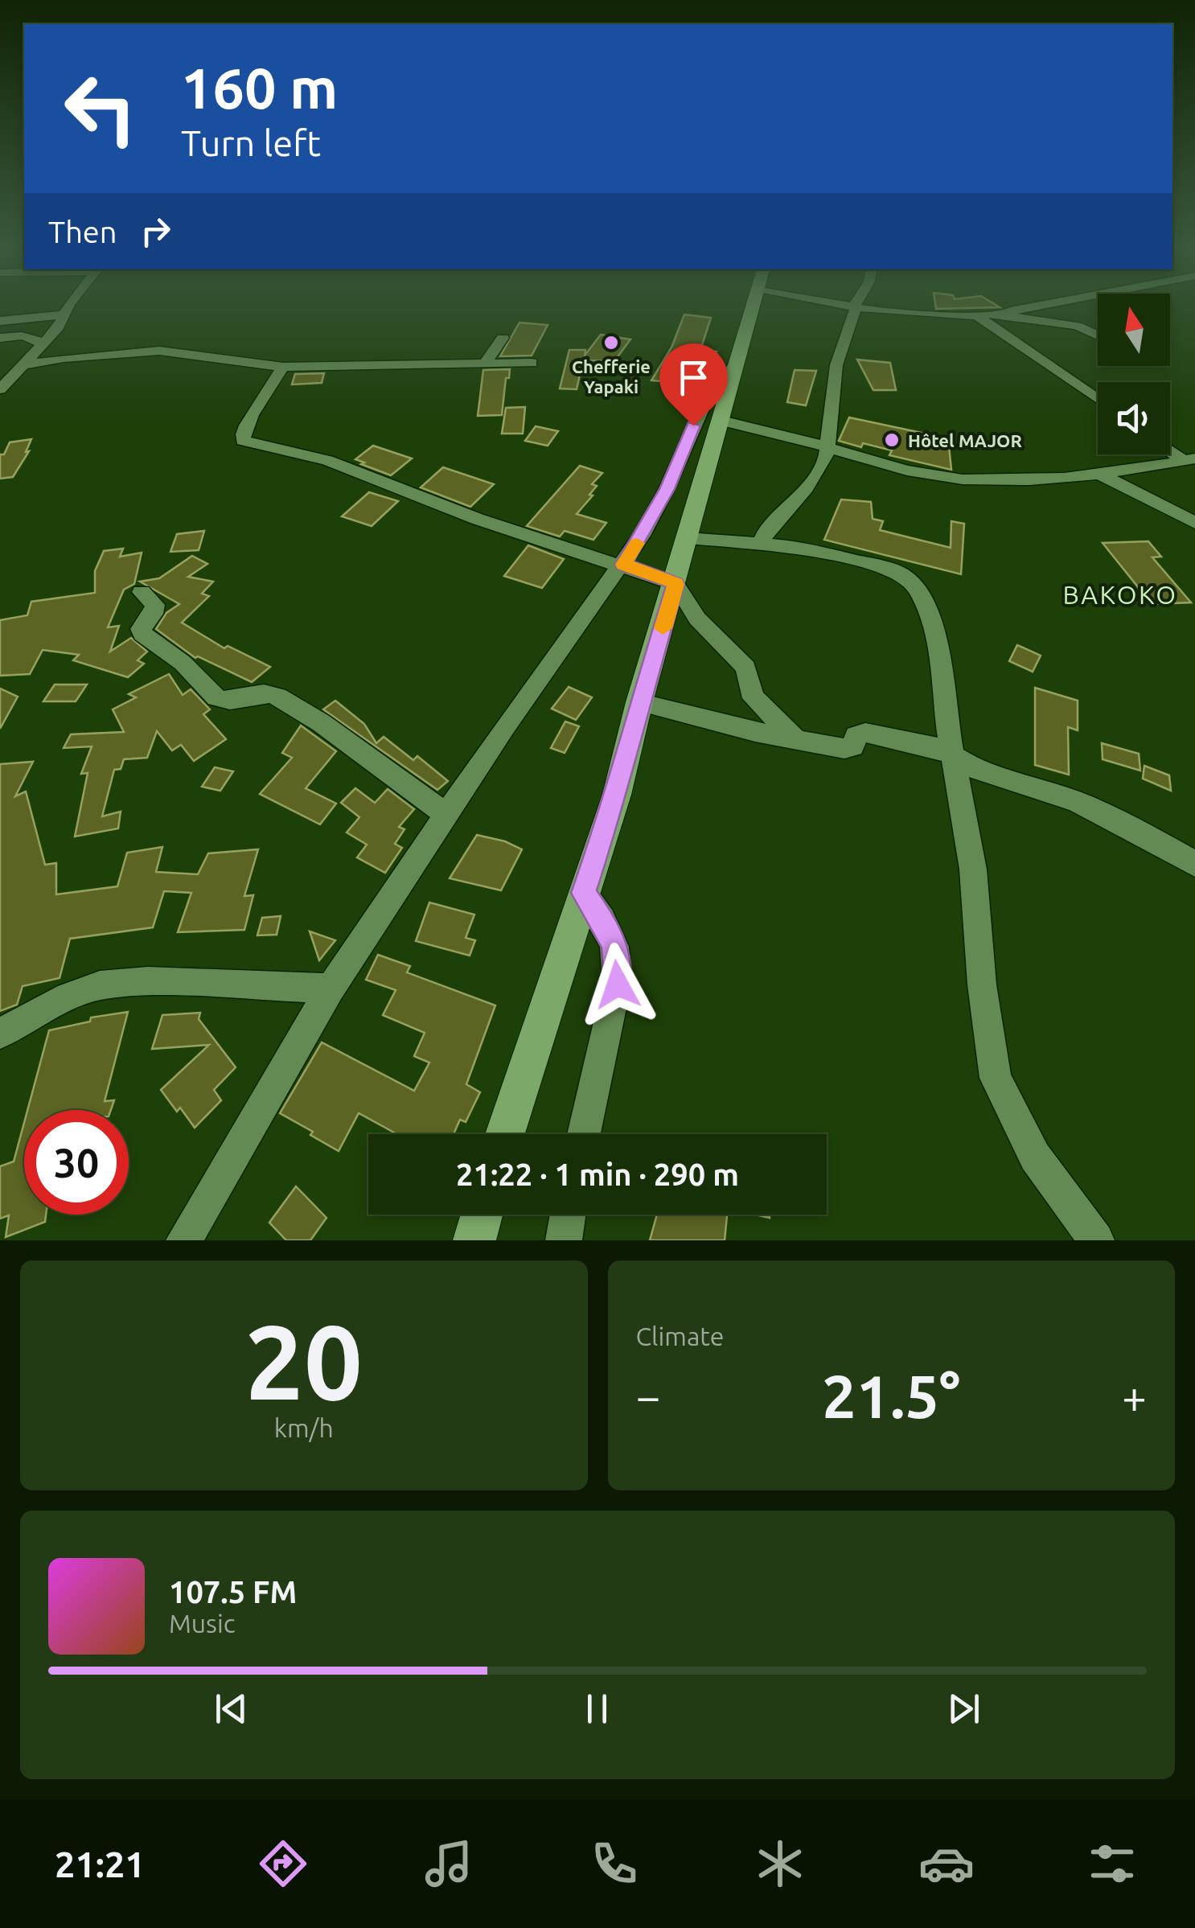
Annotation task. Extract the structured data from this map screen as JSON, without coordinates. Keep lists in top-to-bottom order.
{
  "districts": ["BAKOKO"],
  "places": ["Chefferie Yapaki", "Hôtel MAJOR"],
  "north": "top",
  "page": {
    "turn": ["160 m", "Turn left"],
    "then": "Then",
    "limit": "30",
    "trip": "21:22 · 1 min · 290 m",
    "tile": [
      ["20", "km/h"],
      "Climate"
    ],
    "heat": ["−", "21.5°", "+"],
    "song": ["107.5 FM", "Music"],
    "tabs": "21:21"
  }
}
